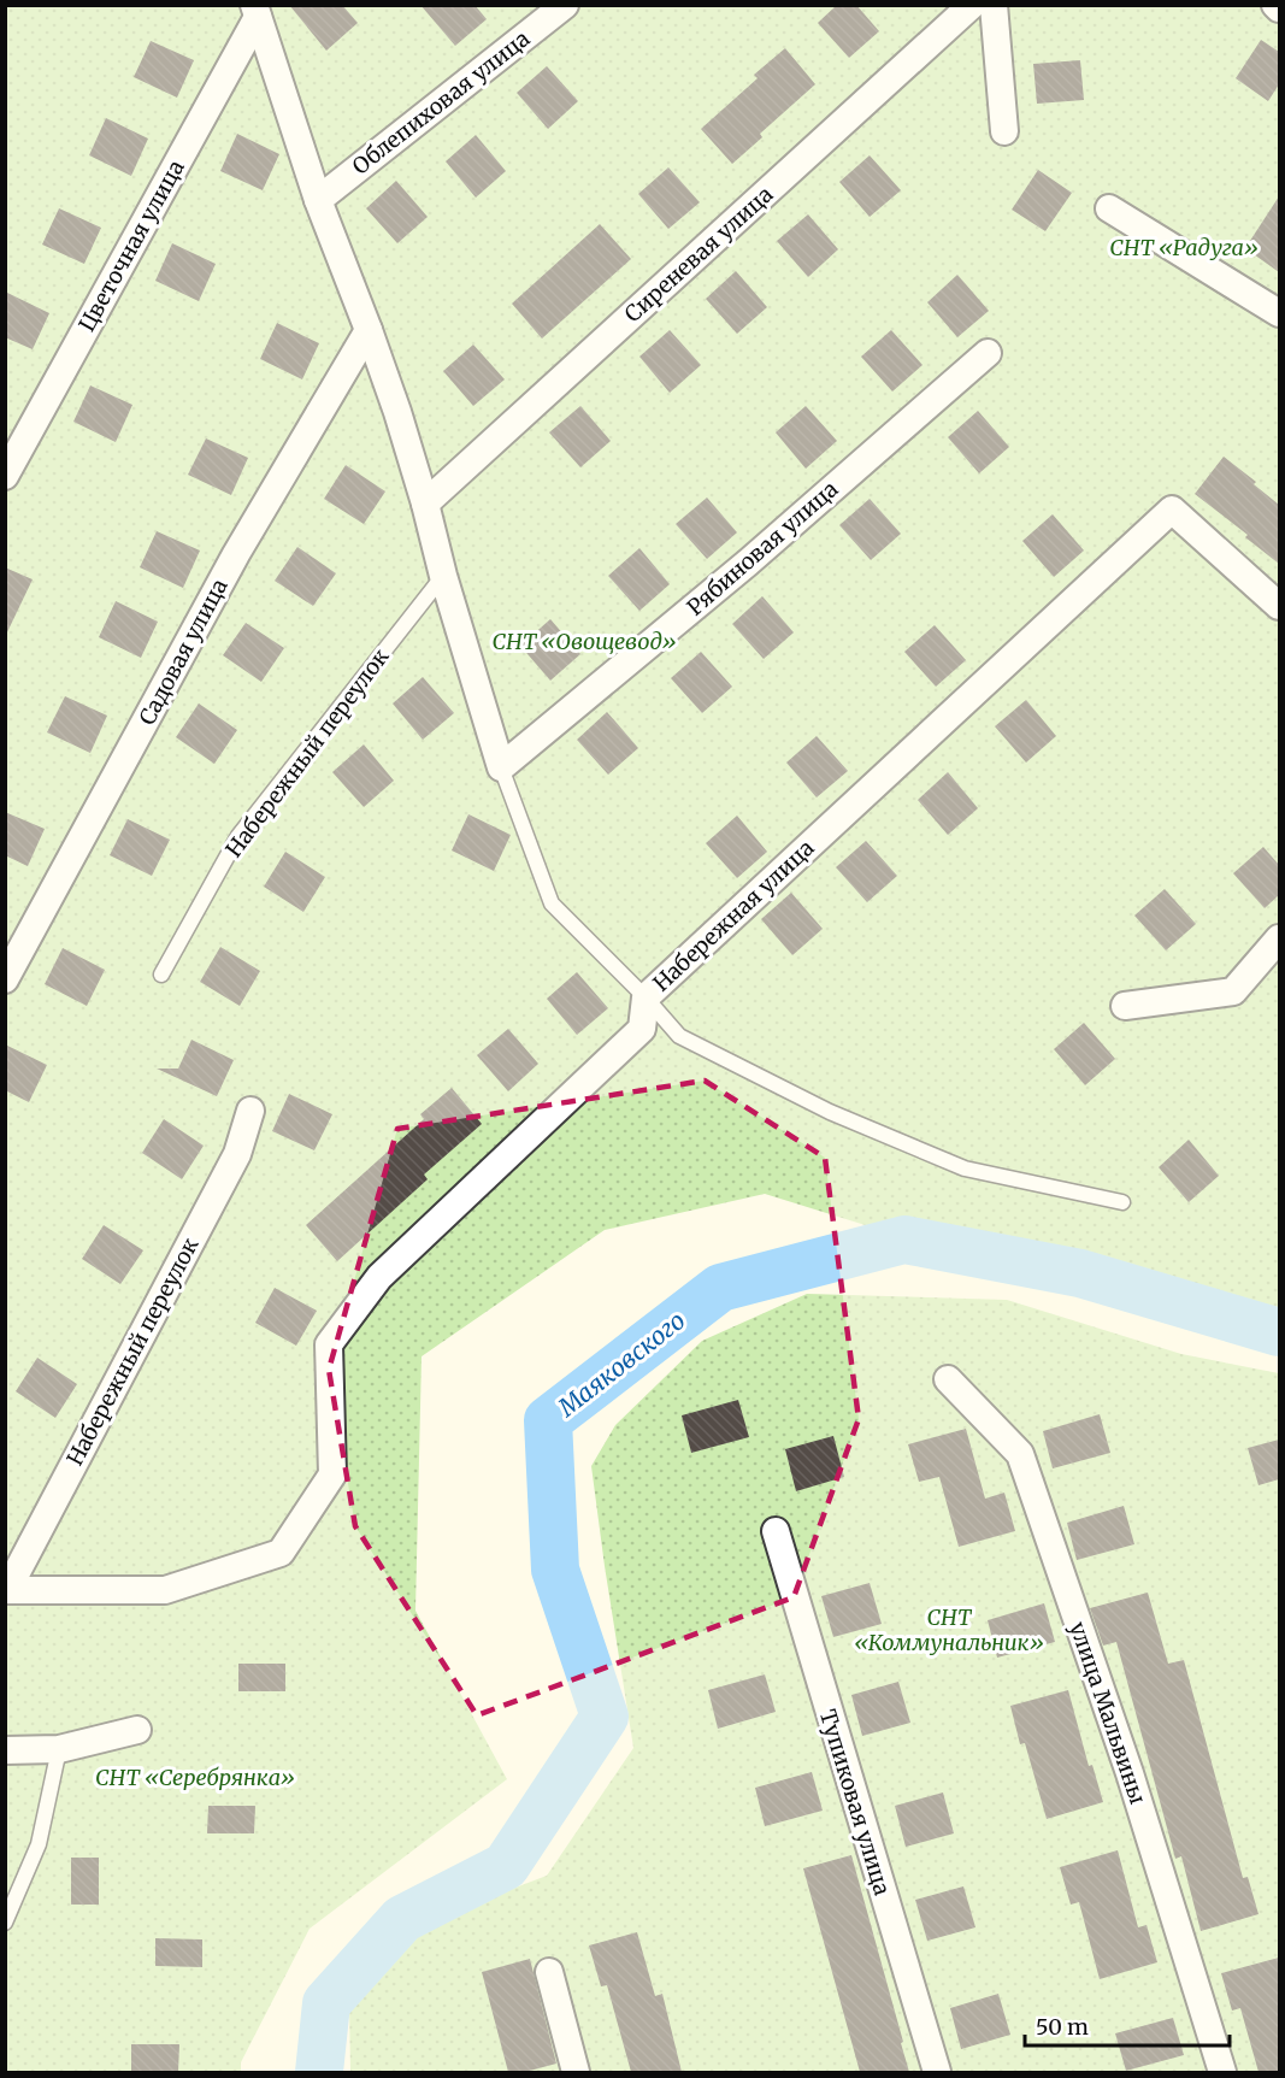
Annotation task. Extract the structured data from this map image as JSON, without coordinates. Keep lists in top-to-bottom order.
{
  "streets": {
    "street": [
      "Облепиховая улица",
      "Цветочная улица",
      "Сиреневая улица",
      "Рябиновая улица",
      "Садовая улица",
      "Набережный переулок",
      "Набережная улица",
      "улица Мальвины",
      "Тупиковая улица"
    ]
  },
  "crossings": [
    ["Набережный переулок", "Набережная улица"]
  ],
  "water": ["Маяковского"],
  "parks": [
    "СНТ «Радуга»",
    "СНТ «Овощевод»",
    "СНТ «Коммунальник»",
    "СНТ «Серебрянка»"
  ],
  "scale_bar": "50 m"
}
